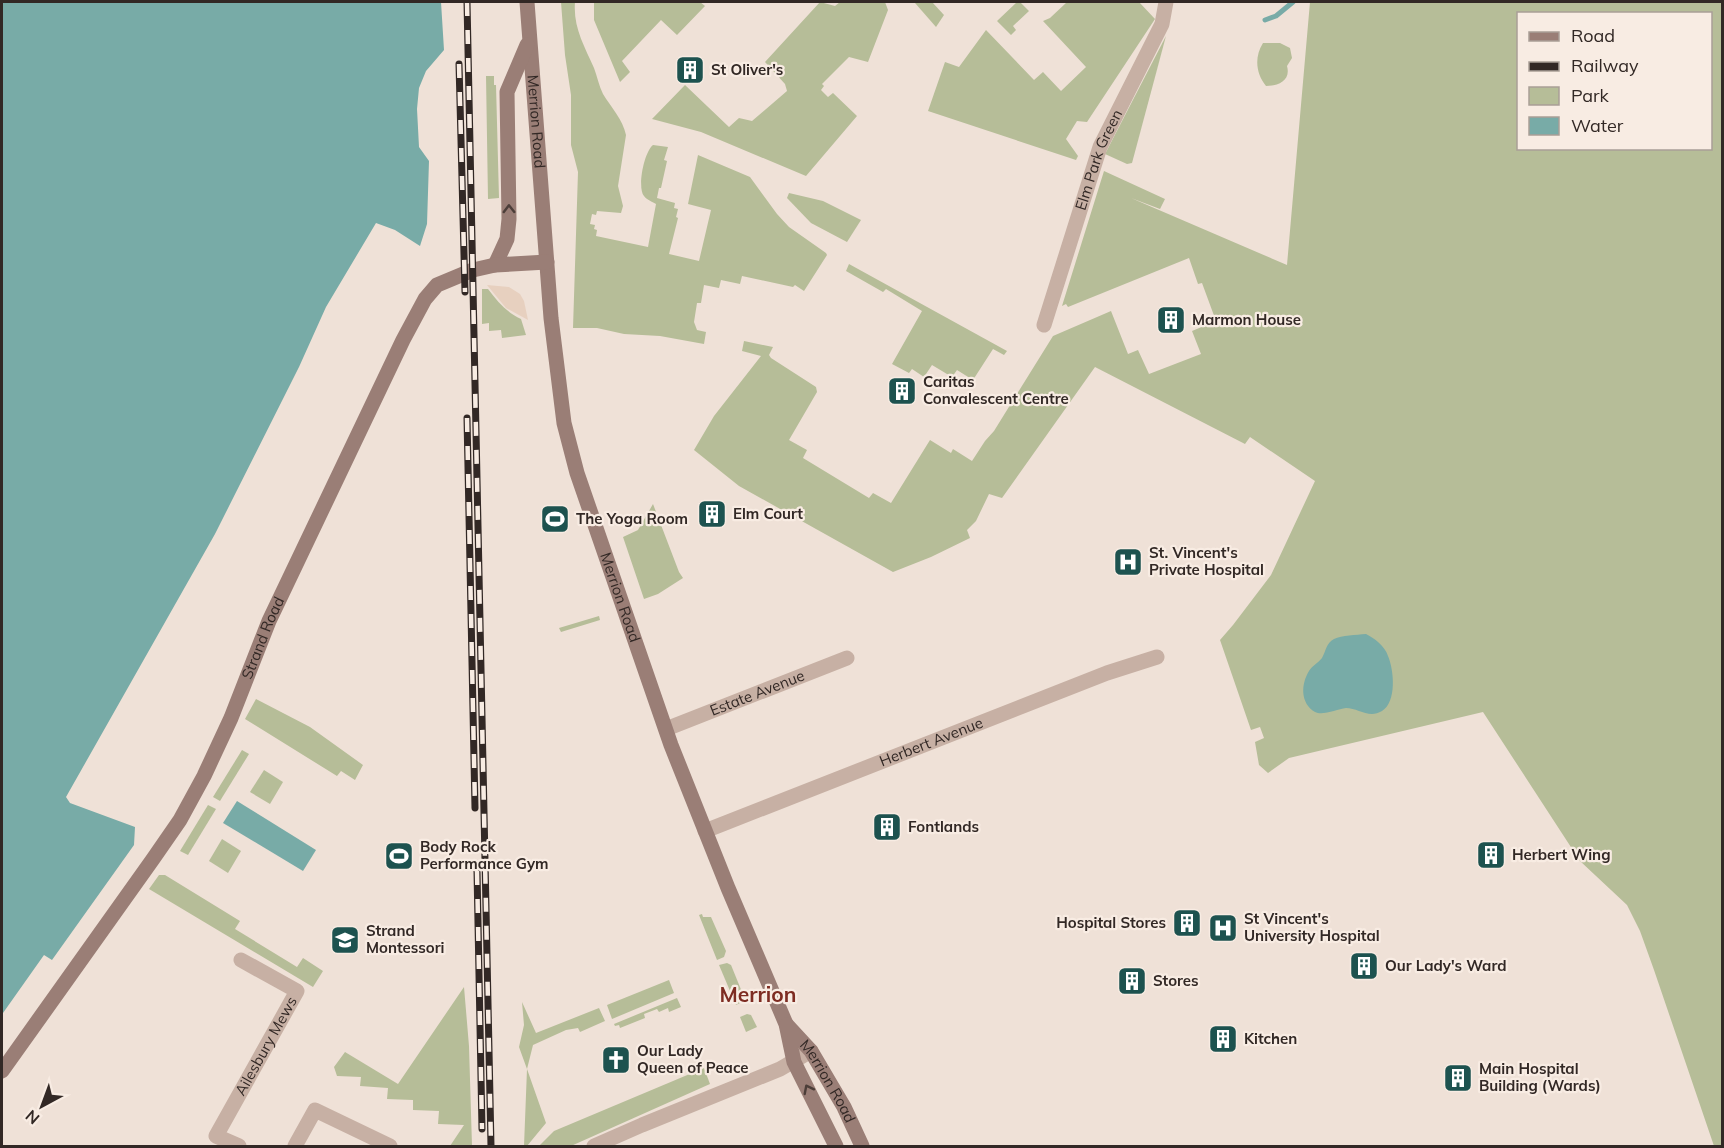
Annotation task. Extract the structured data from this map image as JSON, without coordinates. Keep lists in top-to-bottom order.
{
  "streets": {
    "main road": ["Merrion Road", "Strand Road"],
    "street": [
      "Elm Park Green",
      "Estate Avenue",
      "Herbert Avenue",
      "Ailesbury Mews"
    ]
  },
  "crossings": [
    ["Merrion Road", "Strand Road"],
    ["Merrion Road", "Estate Avenue"],
    ["Merrion Road", "Herbert Avenue"]
  ],
  "districts": ["Merrion"],
  "places": {
    "building": [
      "St Oliver's",
      "Marmon House",
      "Caritas Convalescent Centre",
      "Elm Court",
      "Fontlands",
      "Herbert Wing",
      "Hospital Stores",
      "Our Lady's Ward",
      "Stores",
      "Kitchen",
      "Main Hospital Building (Wards)"
    ],
    "sports": ["The Yoga Room", "Body Rock Performance Gym"],
    "hospital": ["St. Vincent's Private Hospital", "St Vincent's University Hospital"],
    "school or university": ["Strand Montessori"],
    "church": ["Our Lady Queen of Peace"]
  },
  "legend": [
    "Road",
    "Railway",
    "Park",
    "Water"
  ],
  "north": "bottom left"
}
